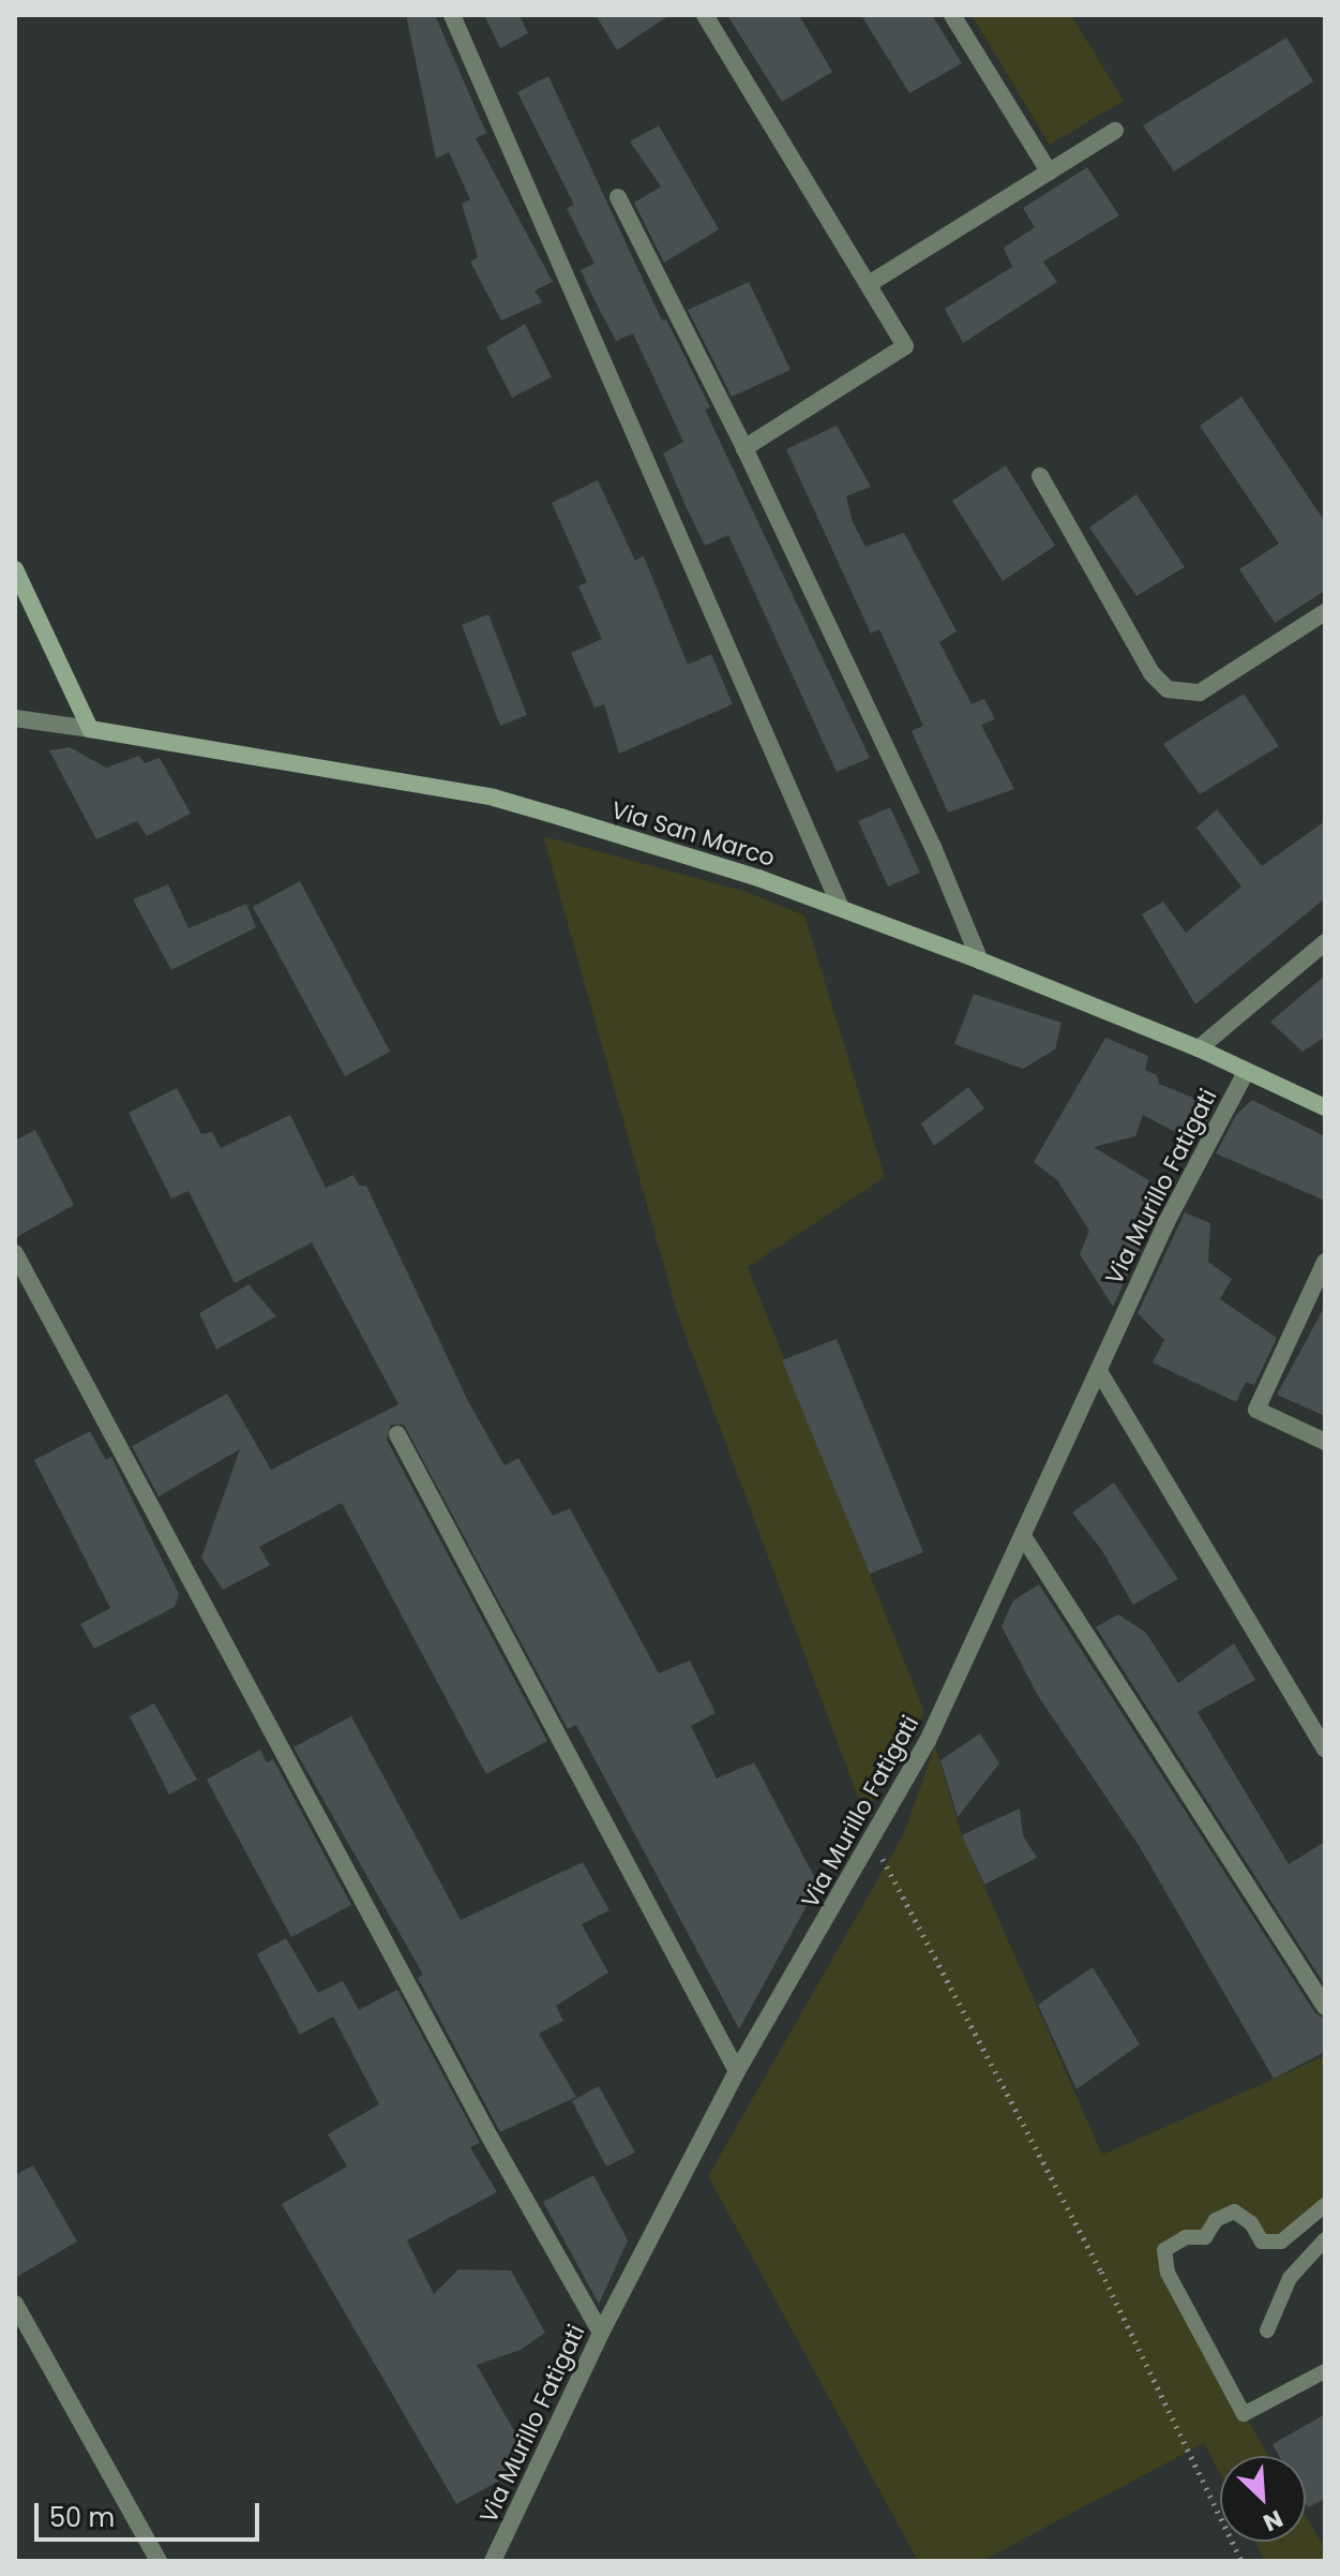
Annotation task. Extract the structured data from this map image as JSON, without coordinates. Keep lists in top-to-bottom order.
{
  "streets": {
    "main road": ["Via San Marco"],
    "street": ["Via Murillo Fatigati"]
  },
  "crossings": [
    ["Via San Marco", "Via Murillo Fatigati"]
  ],
  "scale_bar": "50 m",
  "north": "bottom right"
}
